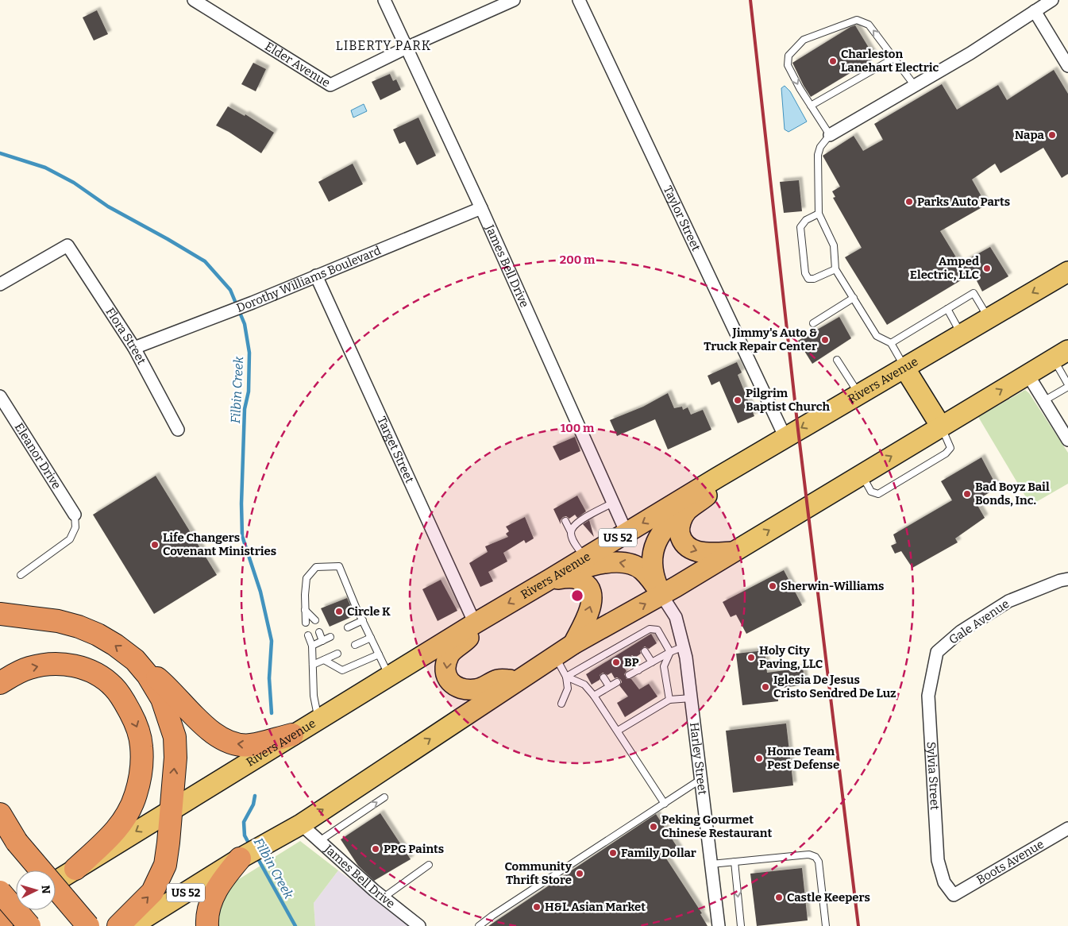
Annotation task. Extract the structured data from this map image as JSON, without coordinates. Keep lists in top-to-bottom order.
{
  "streets": {
    "main road": ["Rivers Avenue", "US 52"],
    "street": [
      "Elder Avenue",
      "Taylor Street",
      "James Bell Drive",
      "Dorothy Williams Boulevard",
      "Flora Street",
      "Target Street",
      "Eleanor Drive",
      "Gale Avenue",
      "Harley Street",
      "Sylvia Street",
      "Boots Avenue"
    ]
  },
  "crossings": [
    ["Elder Avenue", "James Bell Drive"],
    ["Taylor Street", "Rivers Avenue"],
    ["James Bell Drive", "Dorothy Williams Boulevard"],
    ["James Bell Drive", "Rivers Avenue"],
    ["James Bell Drive", "US 52"],
    ["Dorothy Williams Boulevard", "Flora Street"],
    ["Dorothy Williams Boulevard", "Target Street"],
    ["Rivers Avenue", "Target Street"],
    ["US 52", "Harley Street"],
    ["Gale Avenue", "Sylvia Street"],
    ["Sylvia Street", "Boots Avenue"]
  ],
  "districts": ["LIBERTY PARK"],
  "water": ["Filbin Creek"],
  "places": [
    "Charleston Lanehart Electric",
    "Napa",
    "Parks Auto Parts",
    "Amped Electric, LLC",
    "Jimmy's Auto & Truck Repair Center",
    "Pilgrim Baptist Church",
    "Bad Boyz Bail Bonds, Inc.",
    "Life Changers Covenant Ministries",
    "Sherwin-Williams",
    "Circle K",
    "Holy City Paving, LLC",
    "BP",
    "Iglesia De Jesus Cristo Sendred De Luz",
    "Home Team Pest Defense",
    "Peking Gourmet Chinese Restaurant",
    "PPG Paints",
    "Family Dollar",
    "Community Thrift Store",
    "Castle Keepers",
    "H&L Asian Market"
  ],
  "north": "right",
  "rings": ["200 m", "100 m"]
}
